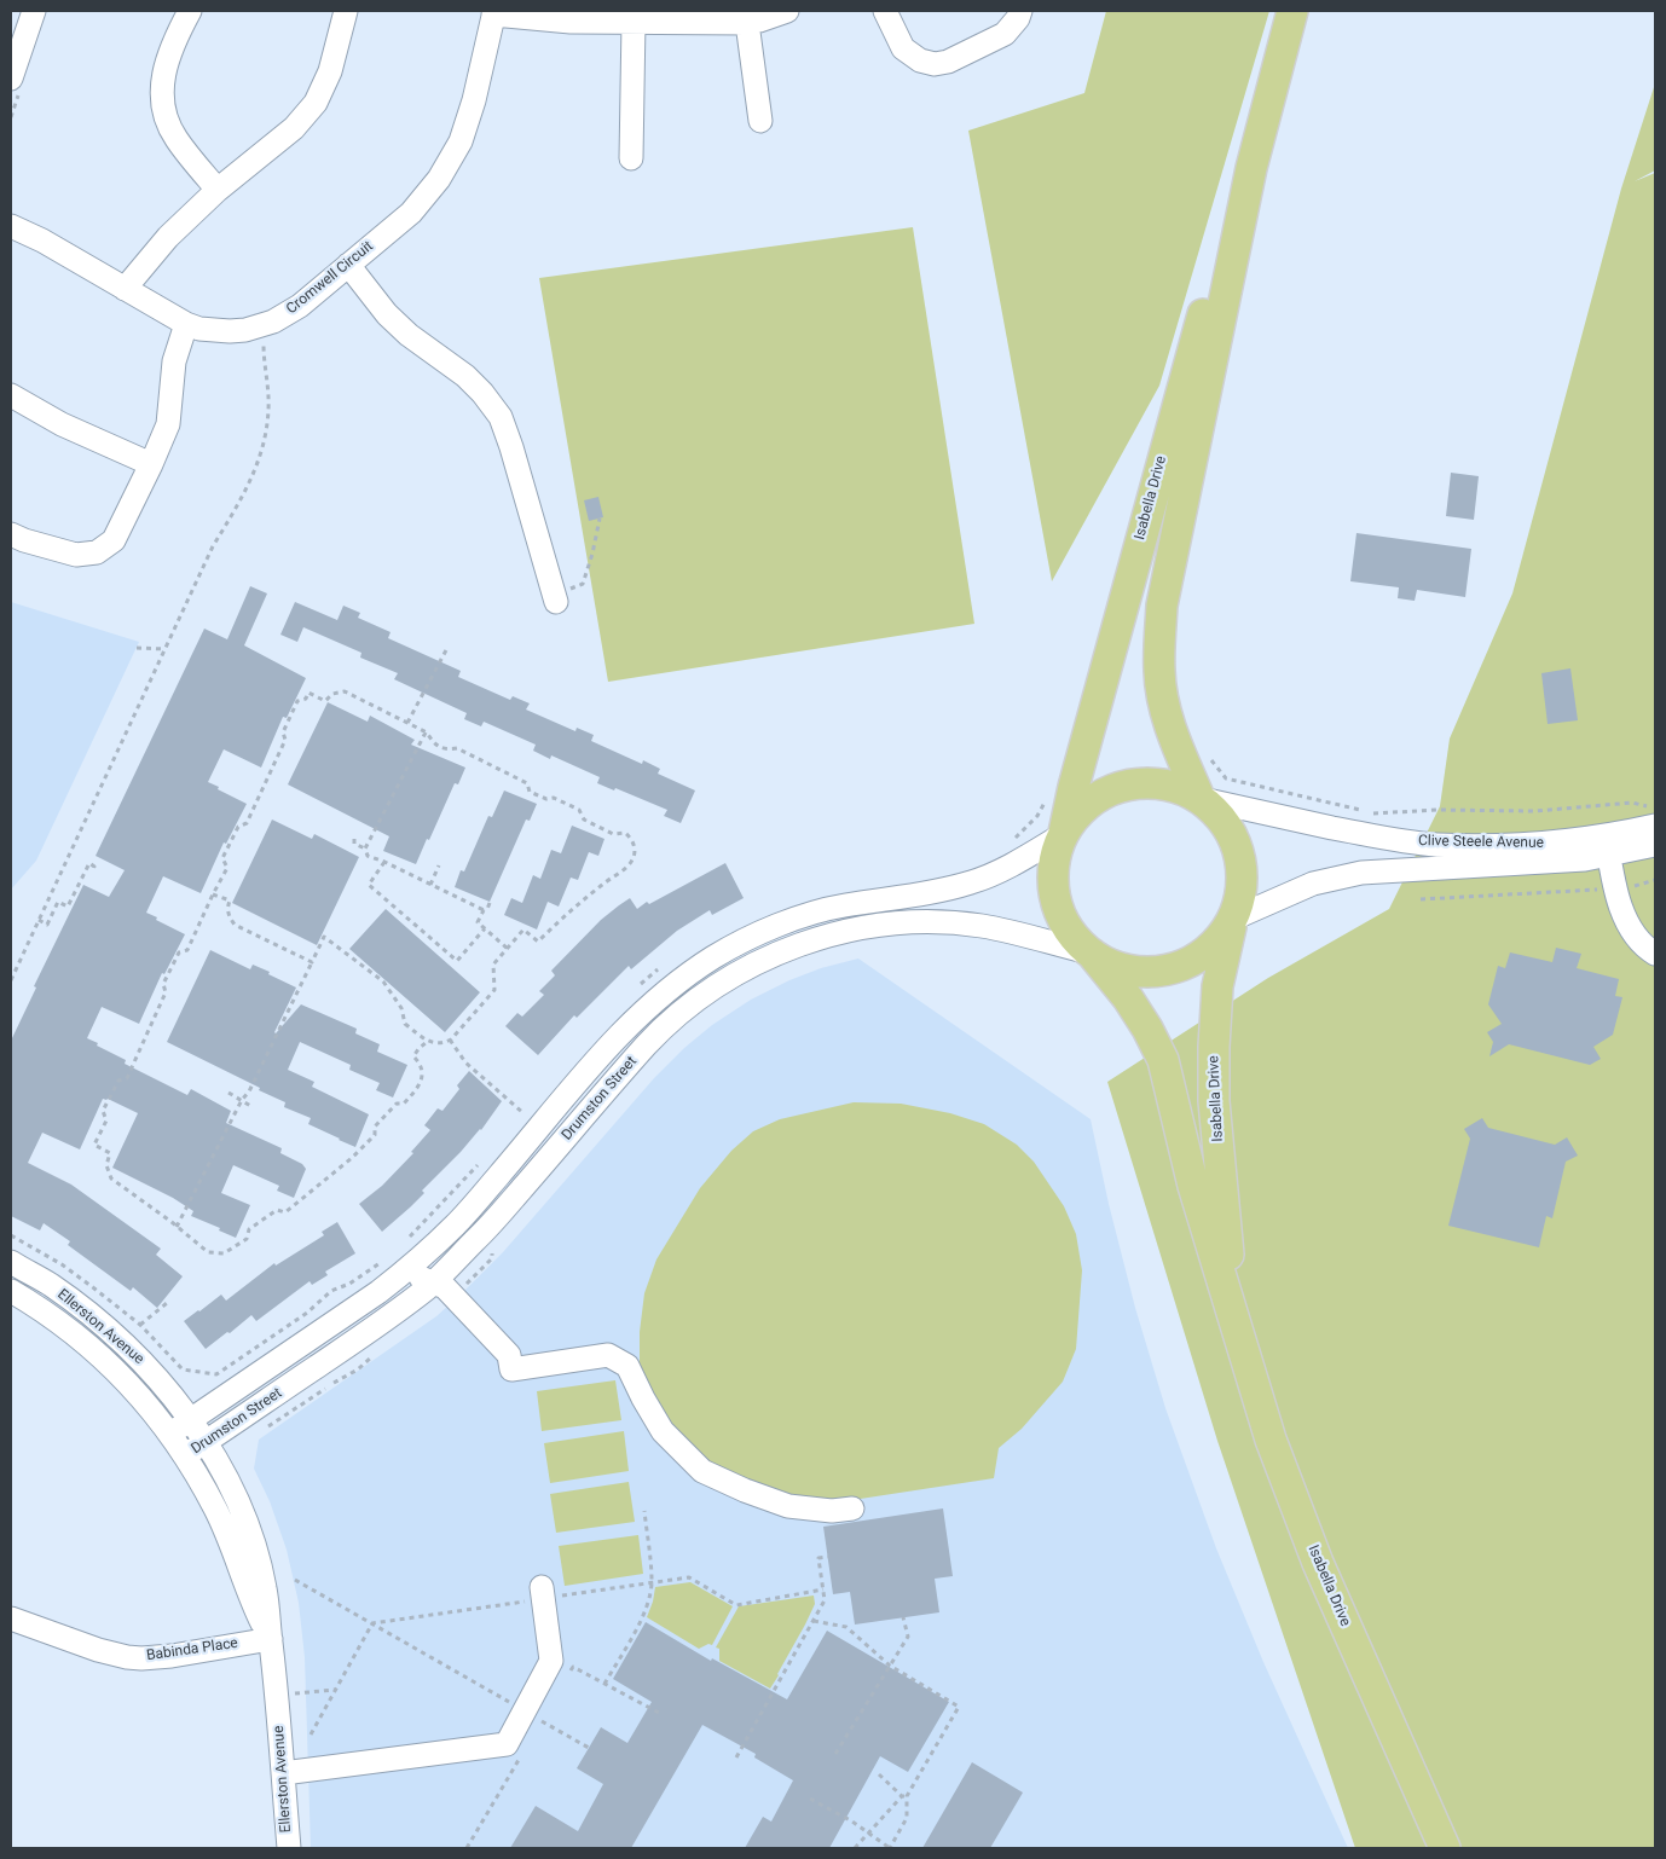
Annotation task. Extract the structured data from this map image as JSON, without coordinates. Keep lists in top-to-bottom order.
{
  "streets": {
    "main road": ["Isabella Drive"],
    "street": [
      "Cromwell Circuit",
      "Clive Steele Avenue",
      "Drumston Street",
      "Ellerston Avenue",
      "Babinda Place"
    ]
  },
  "crossings": [
    ["Isabella Drive", "Clive Steele Avenue"],
    ["Isabella Drive", "Drumston Street"],
    ["Clive Steele Avenue", "Drumston Street"],
    ["Drumston Street", "Ellerston Avenue"],
    ["Ellerston Avenue", "Babinda Place"]
  ]
}
